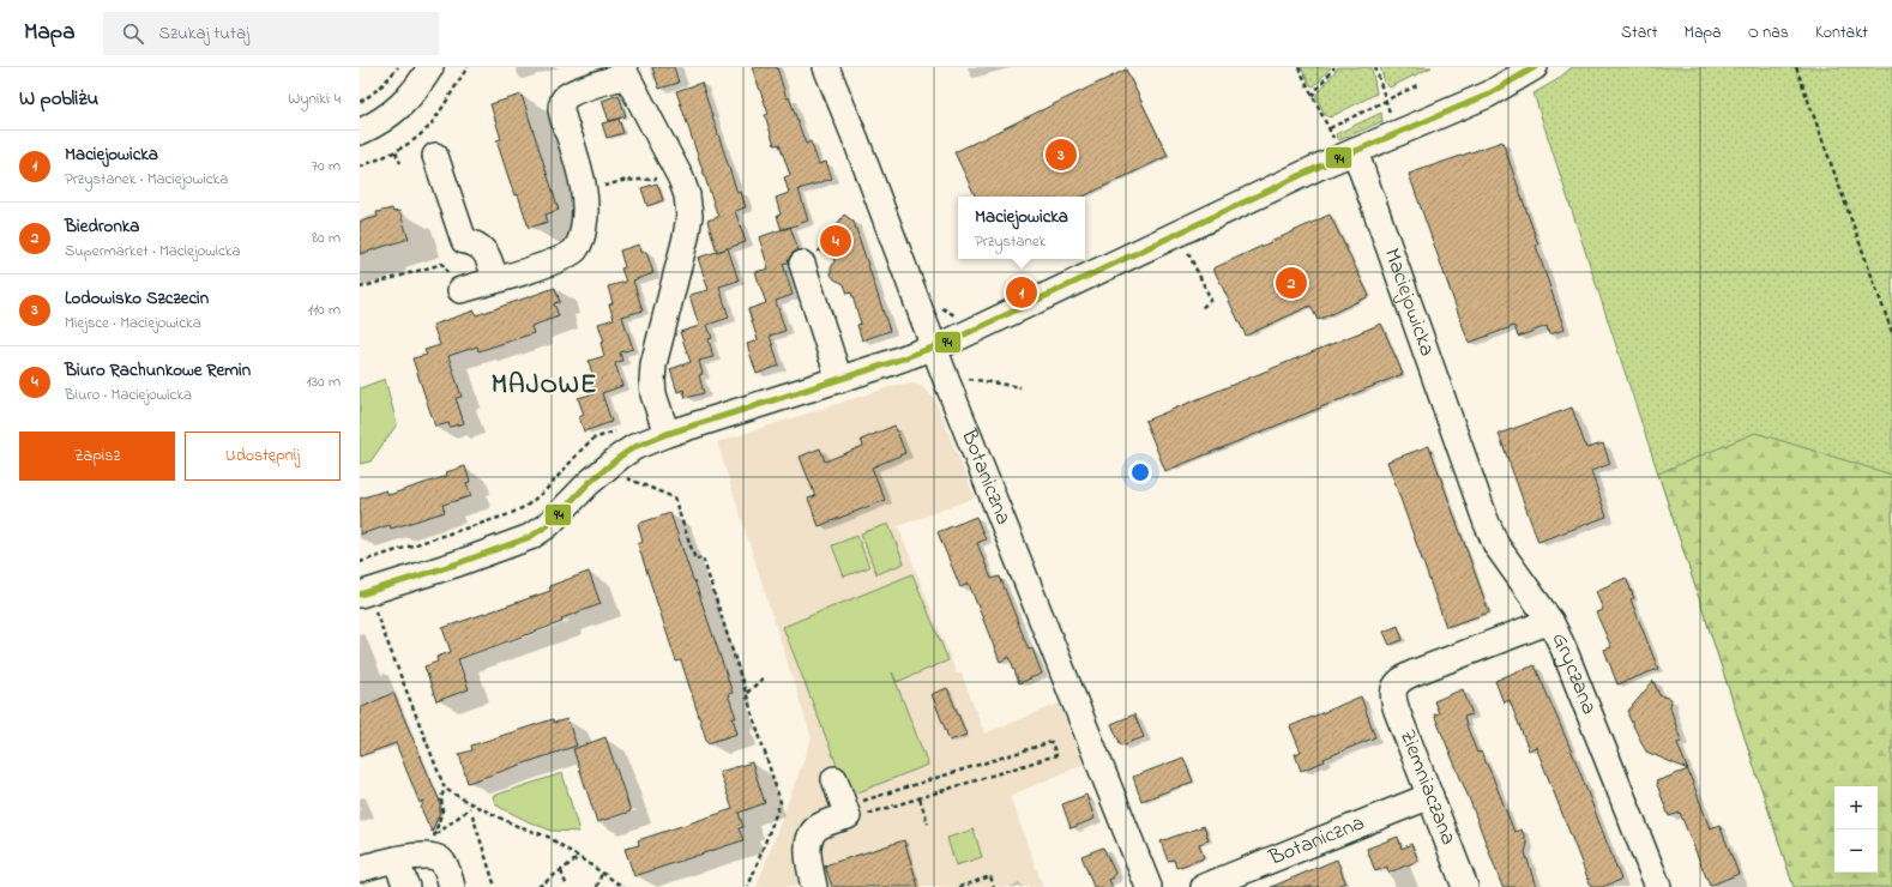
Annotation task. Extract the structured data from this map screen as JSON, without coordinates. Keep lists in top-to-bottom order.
{
  "streets": {
    "street": [
      "Maciejowicka",
      "Botaniczna",
      "Gryczana",
      "Ziemniaczana"
    ]
  },
  "crossings": [
    ["Maciejowicka", "Gryczana"],
    ["Botaniczna", "Ziemniaczana"],
    ["Gryczana", "Ziemniaczana"]
  ],
  "districts": ["MAJOWE"],
  "lines": ["transit line 94"],
  "page": {
    "header": "Mapa",
    "search": "Szukaj tutaj",
    "nav": [
      "Start",
      "Mapa",
      "O nas",
      "Kontakt"
    ],
    "heading": ["W pobliżu", "Wyniki: 4"],
    "list": [
      {
        "mark": "1",
        "name": "Maciejowicka",
        "note": "Przystanek · Maciejowicka",
        "value": "70 m"
      },
      {
        "mark": "2",
        "name": "Biedronka",
        "note": "Supermarket · Maciejowicka",
        "value": "80 m"
      },
      {
        "mark": "3",
        "name": "Lodowisko Szczecin",
        "note": "Miejsce · Maciejowicka",
        "value": "110 m"
      },
      {
        "mark": "4",
        "name": "Biuro Rachunkowe Remin",
        "note": "Biuro · Maciejowicka",
        "value": "130 m"
      }
    ],
    "pins": [
      "3",
      "4",
      "2",
      "1"
    ],
    "popup": ["Maciejowicka", "Przystanek"],
    "buttons": ["Zapisz", "Udostępnij"],
    "map_buttons": ["+", "−"]
  }
}
